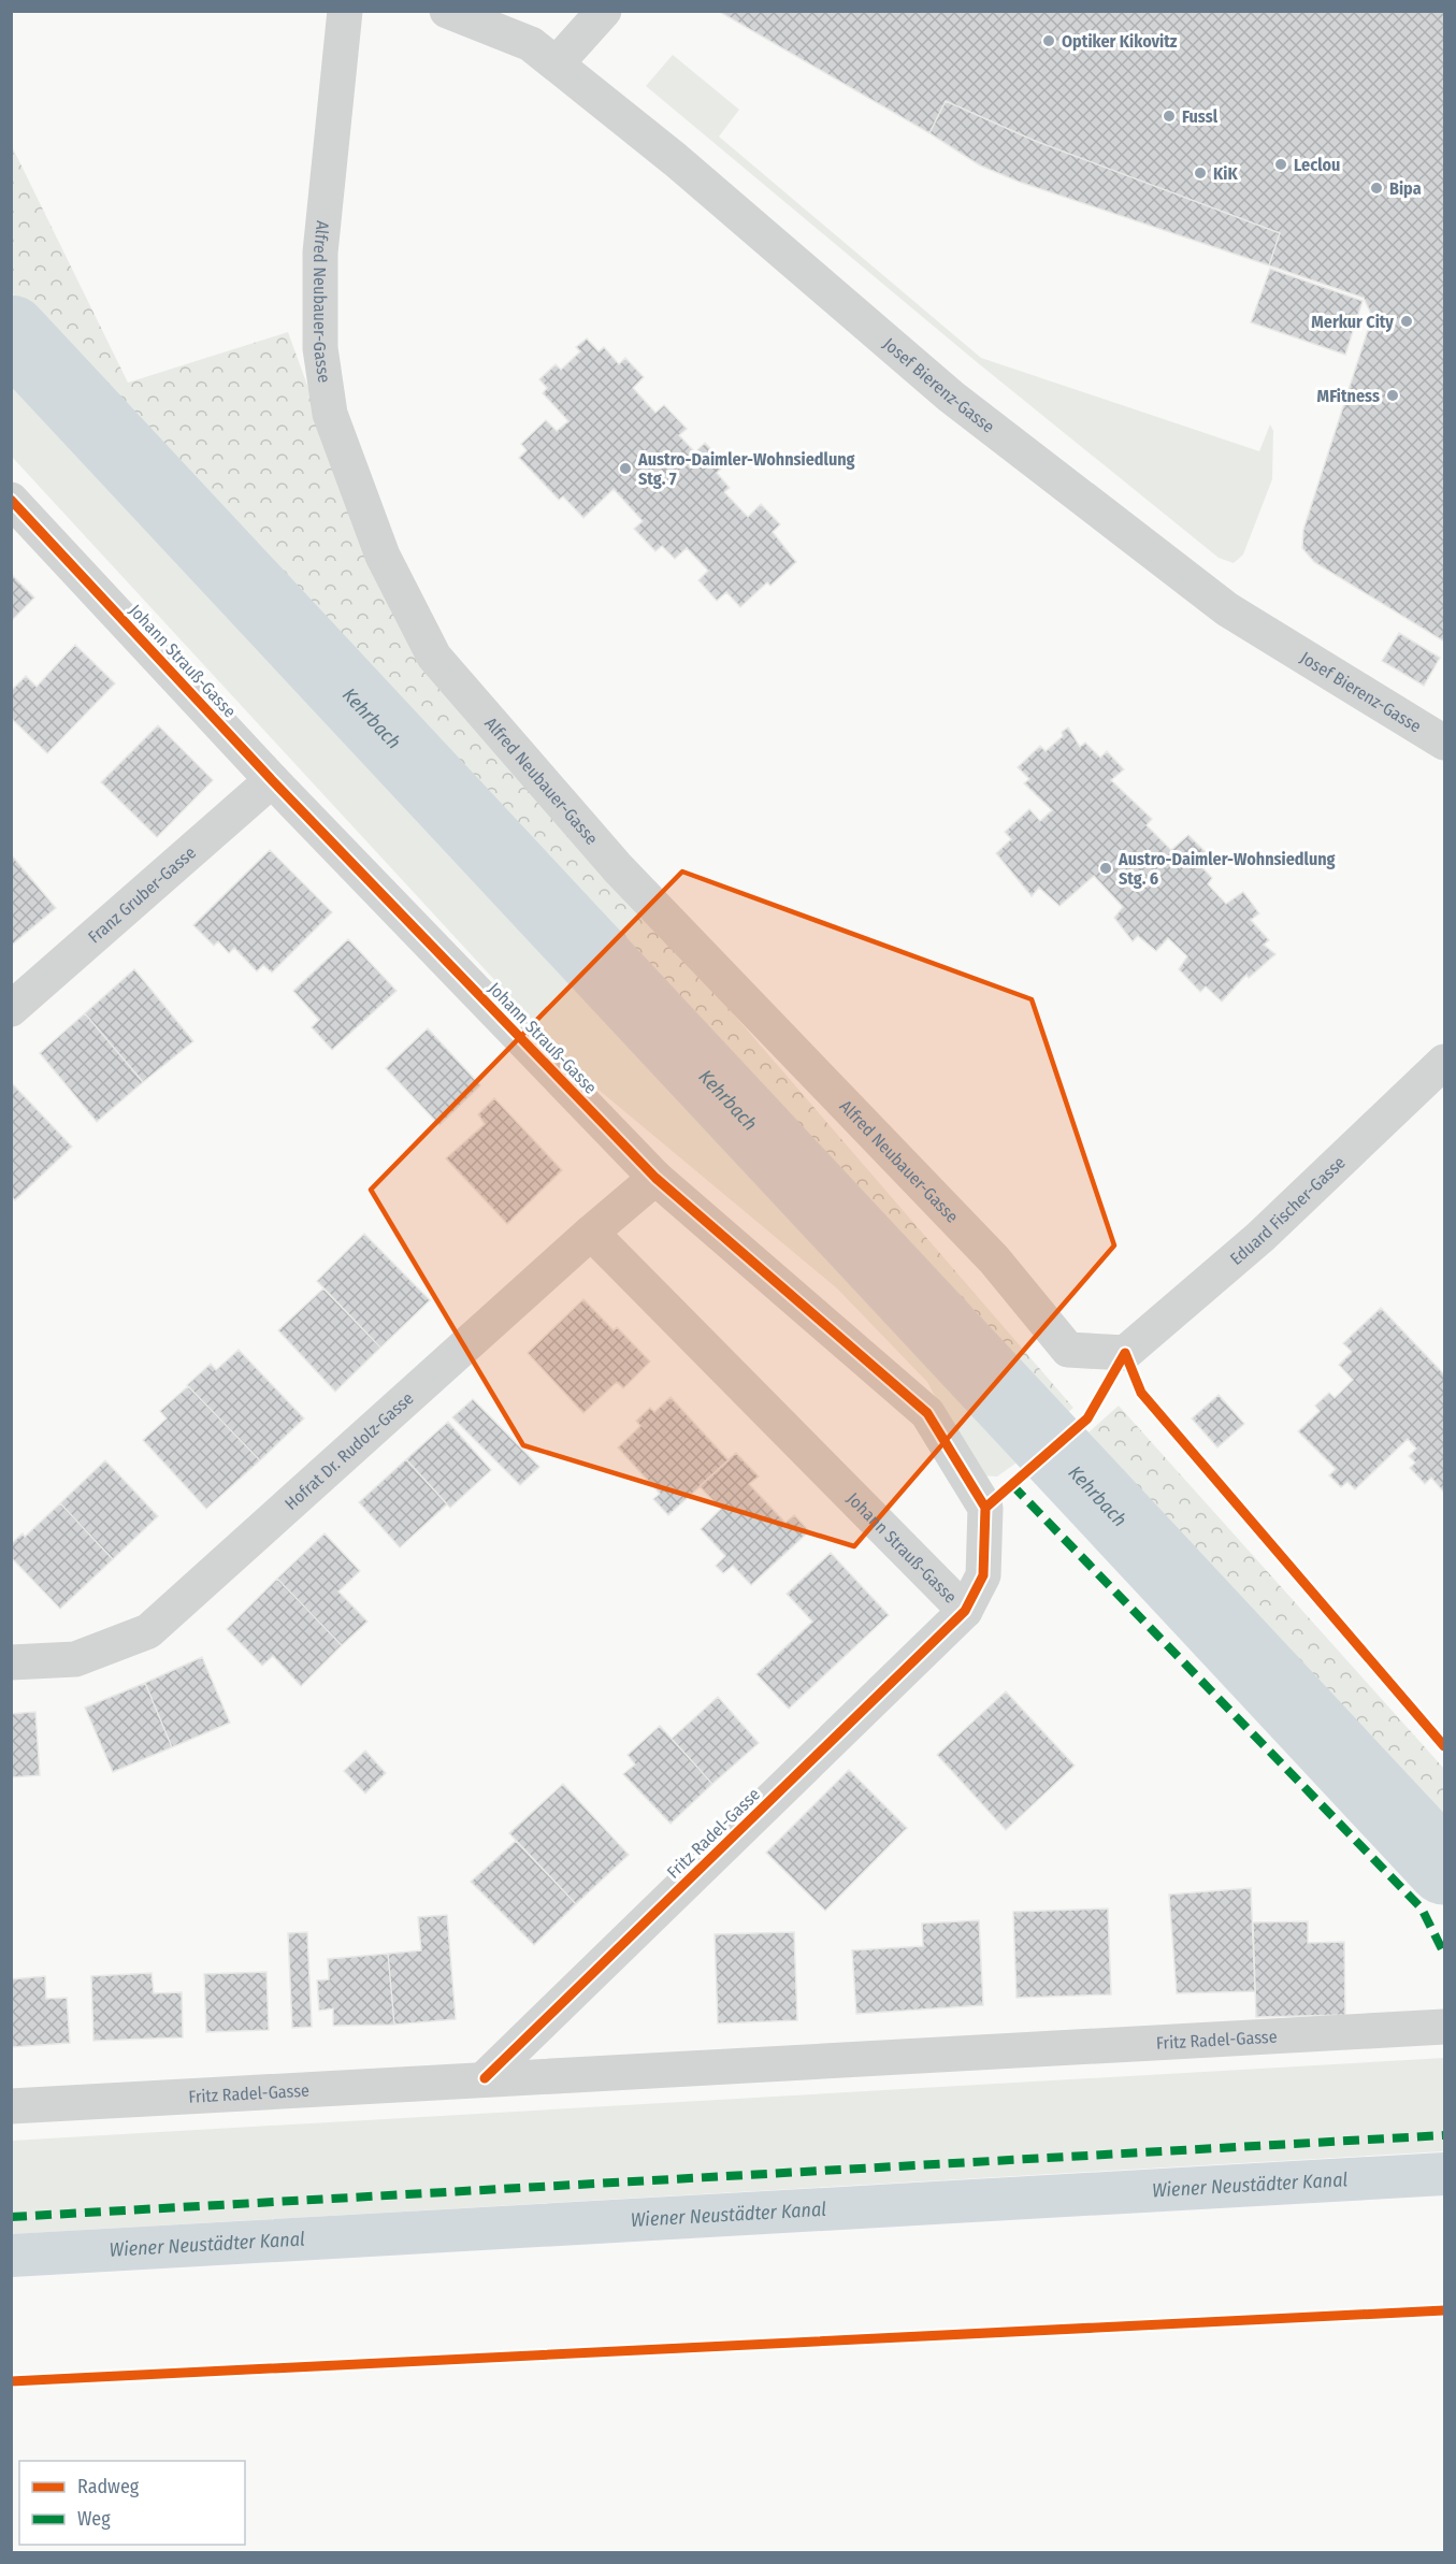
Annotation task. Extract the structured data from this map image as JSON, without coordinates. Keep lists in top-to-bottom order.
{
  "streets": {
    "street": [
      "Alfred Neubauer-Gasse",
      "Josef Bierenz-Gasse",
      "Johann Strauß-Gasse",
      "Franz Gruber-Gasse",
      "Eduard Fischer-Gasse",
      "Hofrat Dr. Rudolz-Gasse",
      "Fritz Radel-Gasse"
    ]
  },
  "crossings": [
    ["Alfred Neubauer-Gasse", "Eduard Fischer-Gasse"],
    ["Johann Strauß-Gasse", "Franz Gruber-Gasse"],
    ["Johann Strauß-Gasse", "Hofrat Dr. Rudolz-Gasse"],
    ["Johann Strauß-Gasse", "Fritz Radel-Gasse"]
  ],
  "water": ["Kehrbach", "Wiener Neustädter Kanal"],
  "places": [
    "Optiker Kikovitz",
    "Fussl",
    "Leclou",
    "KiK",
    "Bipa",
    "Merkur City",
    "MFitness",
    "Austro-Daimler-Wohnsiedlung Stg. 7",
    "Austro-Daimler-Wohnsiedlung Stg. 6"
  ],
  "legend": ["Radweg", "Weg"]
}
